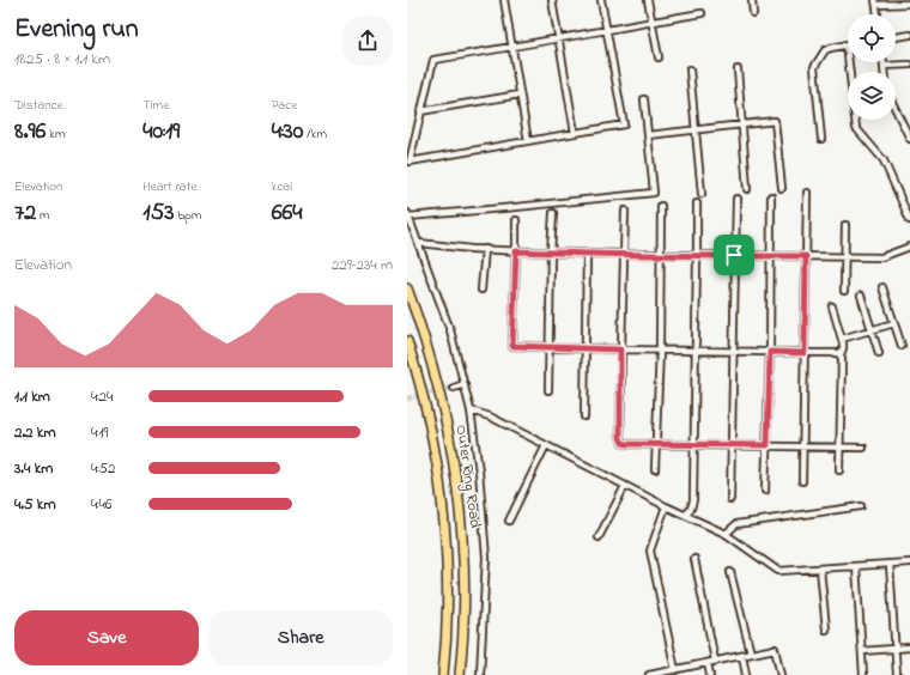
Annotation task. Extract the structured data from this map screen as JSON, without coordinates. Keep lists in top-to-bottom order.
{
  "streets": {
    "highway": ["Outer Ring Road"]
  },
  "page": {
    "heading": ["Evening run", "18:25 · 8 × 1.1 km"],
    "stats": [
      ["Distance", "8.96 km"],
      ["Time", "40:19"],
      ["Pace", "4:30 /km"],
      ["Elevation", "72 m"],
      ["Heart rate", "153 bpm"],
      ["kcal", "664"]
    ],
    "chart": ["Elevation", "229–234 m"],
    "list": [
      {
        "name": "1.1 km",
        "note": "4:24"
      },
      {
        "name": "2.2 km",
        "note": "4:19"
      },
      {
        "name": "3.4 km",
        "note": "4:52"
      },
      {
        "name": "4.5 km",
        "note": "4:46"
      }
    ],
    "buttons": ["Save", "Share"]
  }
}
